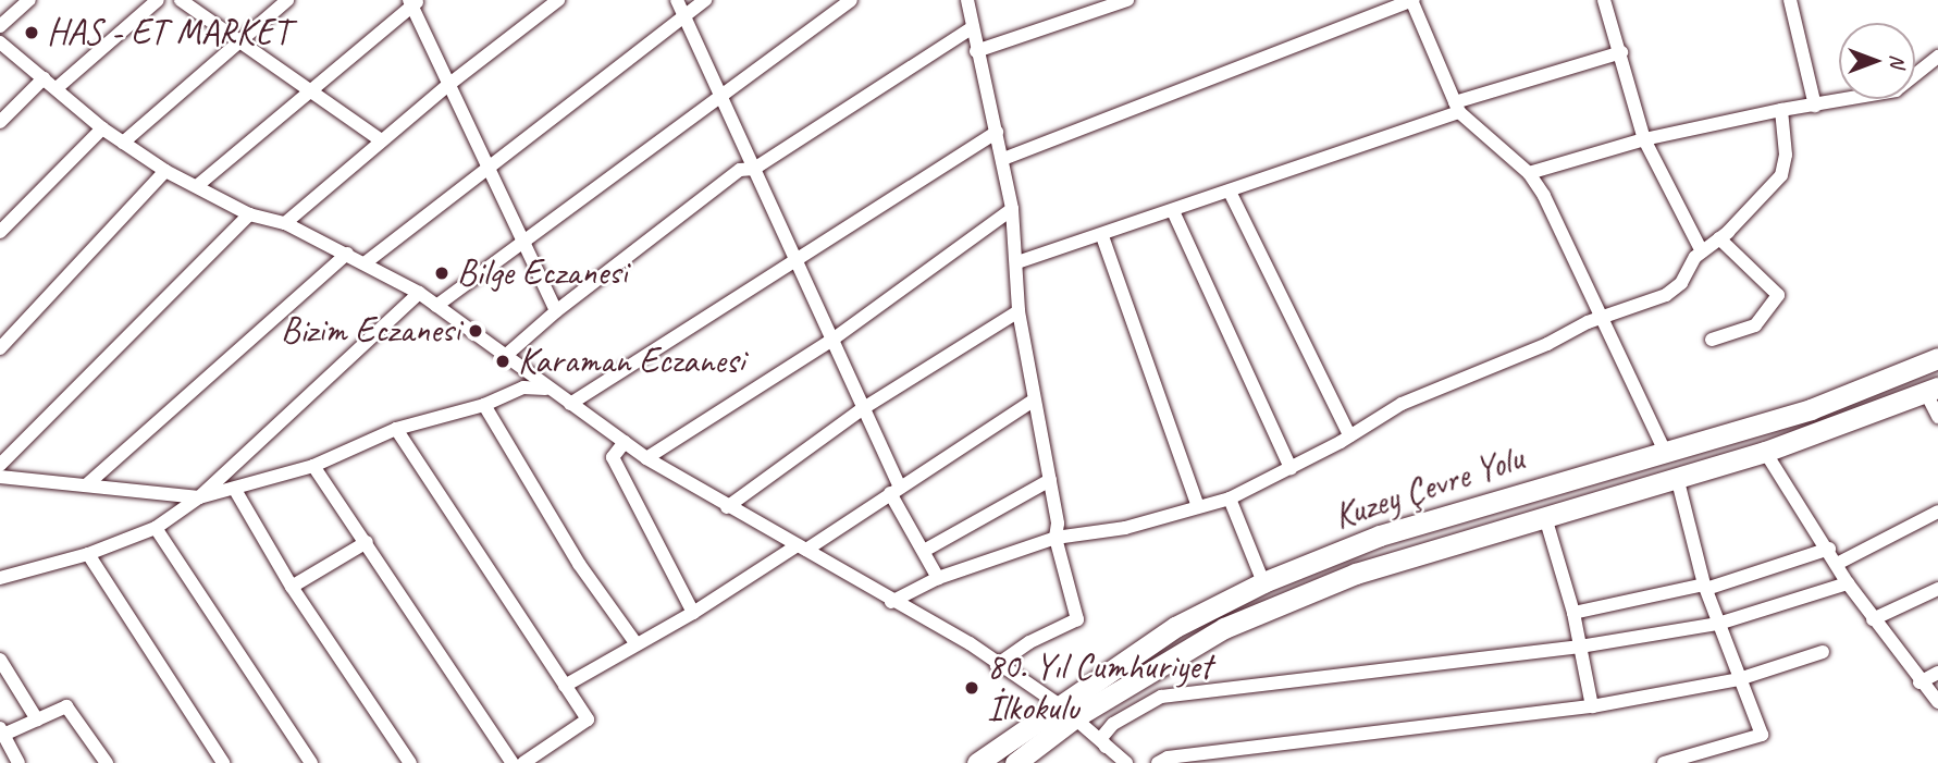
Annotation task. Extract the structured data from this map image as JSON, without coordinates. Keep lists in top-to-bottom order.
{
  "streets": {
    "highway": ["Kuzey Çevre Yolu"]
  },
  "places": [
    "HAS - ET MARKET",
    "Bilge Eczanesi",
    "Bizim Eczanesi",
    "Karaman Eczanesi",
    "80. Yıl Cumhuriyet İlkokulu"
  ],
  "north": "right"
}
